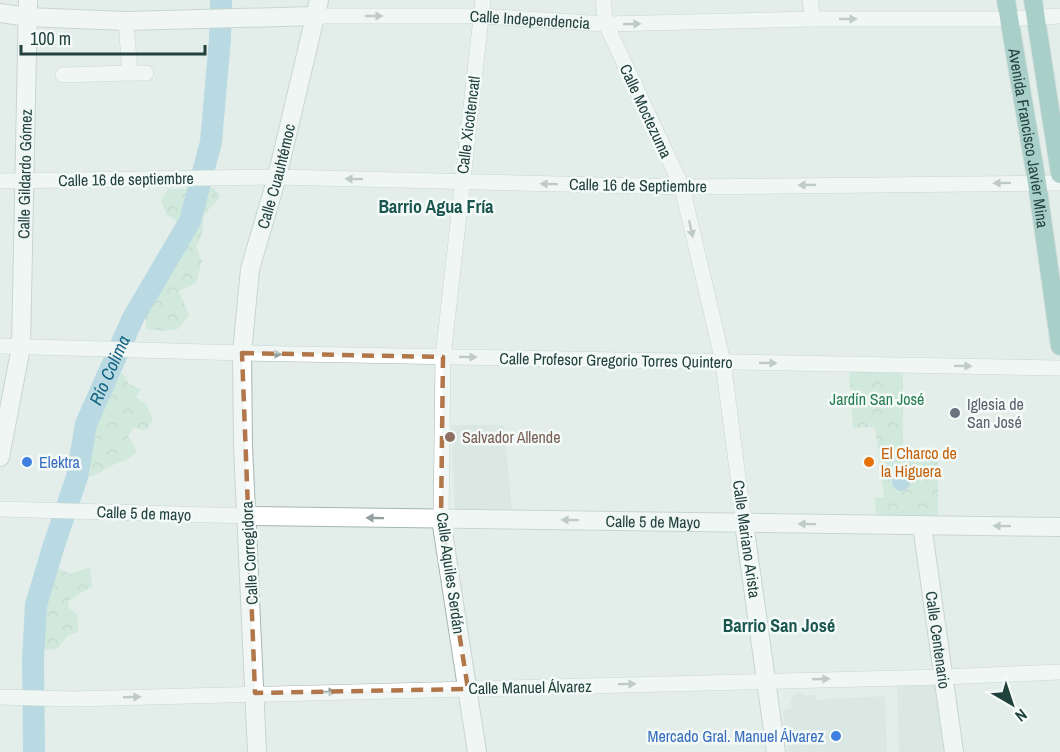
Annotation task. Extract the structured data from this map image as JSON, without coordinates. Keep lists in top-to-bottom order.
{
  "streets": {
    "main road": ["Avenida Francisco Javier Mina"],
    "street": [
      "Calle Independencia",
      "Calle Moctezuma",
      "Calle Xicotencatl",
      "Calle Gildardo Gómez",
      "Calle Cuauhtémoc",
      "Calle 16 de septiembre",
      "Calle 16 de Septiembre",
      "Calle Profesor Gregorio Torres Quintero",
      "Calle 5 de mayo",
      "Calle 5 de Mayo",
      "Calle Mariano Arista",
      "Calle Corregidora",
      "Calle Aquiles Serdán",
      "Calle Centenario",
      "Calle Manuel Álvarez"
    ]
  },
  "crossings": [
    ["Calle Independencia", "Calle Moctezuma"],
    ["Calle Independencia", "Calle Xicotencatl"],
    ["Calle Independencia", "Avenida Francisco Javier Mina"],
    ["Calle Independencia", "Calle Gildardo Gómez"],
    ["Calle Independencia", "Calle Cuauhtémoc"],
    ["Calle Moctezuma", "Calle 16 de Septiembre"],
    ["Calle Moctezuma", "Calle Profesor Gregorio Torres Quintero"],
    ["Calle Moctezuma", "Calle Mariano Arista"],
    ["Calle Xicotencatl", "Calle 16 de Septiembre"],
    ["Calle Xicotencatl", "Calle Profesor Gregorio Torres Quintero"],
    ["Calle Xicotencatl", "Calle Aquiles Serdán"],
    ["Avenida Francisco Javier Mina", "Calle 16 de Septiembre"],
    ["Calle Gildardo Gómez", "Calle 16 de septiembre"],
    ["Calle Gildardo Gómez", "Calle Profesor Gregorio Torres Quintero"],
    ["Calle Cuauhtémoc", "Calle 16 de Septiembre"],
    ["Calle Cuauhtémoc", "Calle Profesor Gregorio Torres Quintero"],
    ["Calle Cuauhtémoc", "Calle Corregidora"],
    ["Calle 16 de septiembre", "Calle 16 de Septiembre"],
    ["Calle Profesor Gregorio Torres Quintero", "Calle Mariano Arista"],
    ["Calle Profesor Gregorio Torres Quintero", "Calle Corregidora"],
    ["Calle Profesor Gregorio Torres Quintero", "Calle Aquiles Serdán"],
    ["Calle 5 de mayo", "Calle 5 de Mayo"],
    ["Calle 5 de mayo", "Calle Corregidora"],
    ["Calle 5 de Mayo", "Calle Mariano Arista"],
    ["Calle 5 de Mayo", "Calle Corregidora"],
    ["Calle 5 de Mayo", "Calle Aquiles Serdán"],
    ["Calle 5 de Mayo", "Calle Centenario"],
    ["Calle Mariano Arista", "Calle Manuel Álvarez"],
    ["Calle Corregidora", "Calle Manuel Álvarez"],
    ["Calle Aquiles Serdán", "Calle Manuel Álvarez"],
    ["Calle Centenario", "Calle Manuel Álvarez"]
  ],
  "one_way": [
    "Calle Independencia",
    "Calle Moctezuma",
    "Calle 16 de Septiembre",
    "Calle Profesor Gregorio Torres Quintero",
    "Calle 5 de Mayo",
    "Calle Manuel Álvarez"
  ],
  "districts": ["Barrio Agua Fría", "Barrio San José"],
  "water": ["Río Colima"],
  "parks": ["Jardín San José"],
  "places": [
    "Iglesia de San José",
    "Salvador Allende",
    "Elektra",
    "El Charco de la Higuera",
    "Mercado Gral. Manuel Álvarez"
  ],
  "scale_bar": "100 m",
  "north": "bottom right"
}
